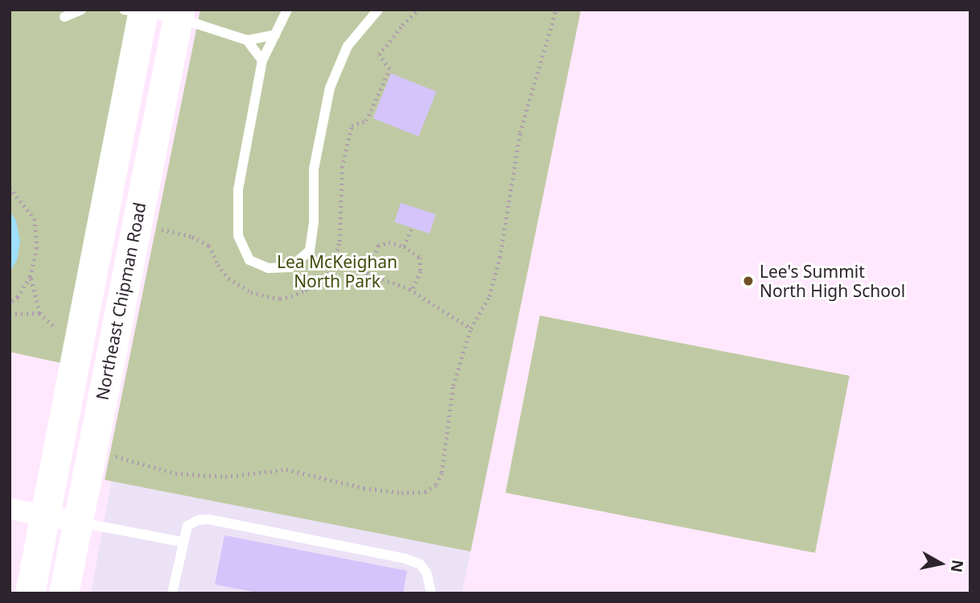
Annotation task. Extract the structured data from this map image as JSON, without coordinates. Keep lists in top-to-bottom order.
{
  "streets": {
    "main road": ["Northeast Chipman Road"]
  },
  "parks": ["Lea McKeighan North Park"],
  "places": ["Lee's Summit North High School"],
  "north": "right"
}
